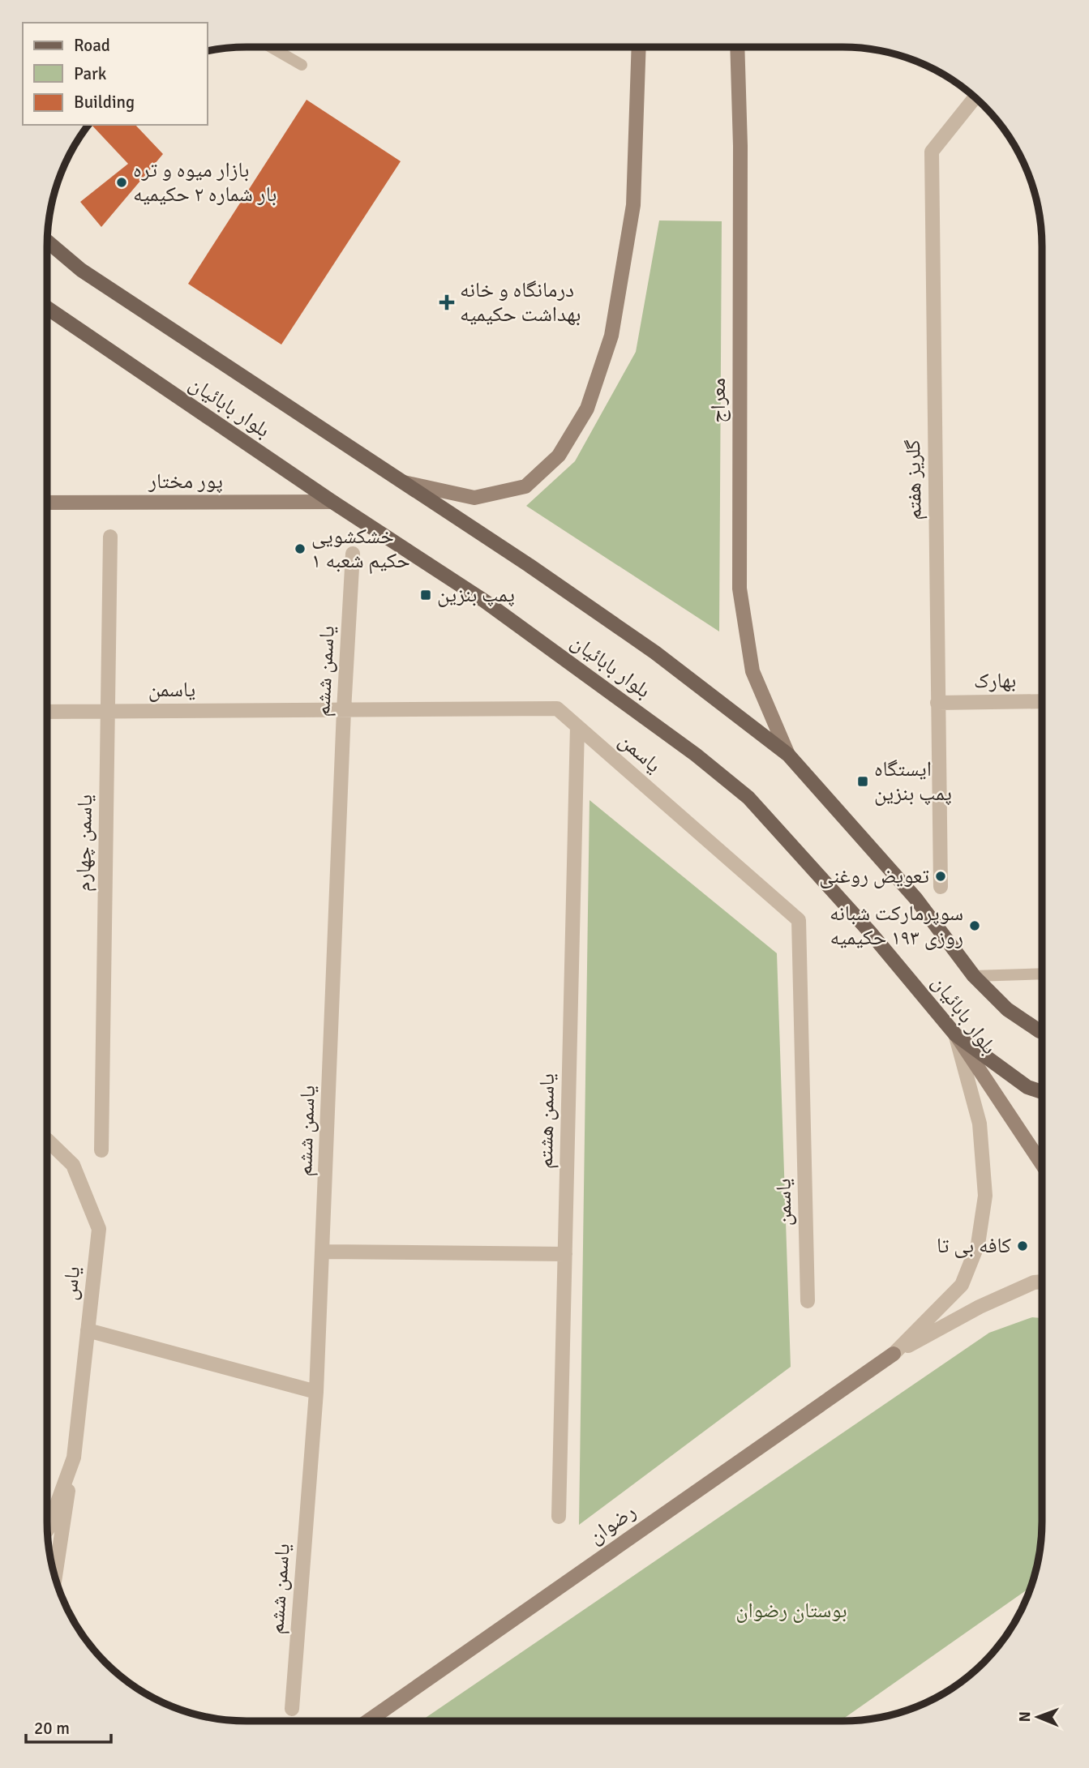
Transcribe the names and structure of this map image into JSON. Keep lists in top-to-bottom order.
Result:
{
  "streets": {
    "main road": [
      "معراج",
      "بلوار بابائیان",
      "پور مختار",
      "رضوان"
    ],
    "street": [
      "گلریز هفتم",
      "یاسمن ششم",
      "بهارک",
      "یاسمن",
      "یاسمن چهارم",
      "یاسمن هشتم",
      "یاس"
    ]
  },
  "crossings": [
    ["معراج", "بلوار بابائیان"],
    ["بلوار بابائیان", "پور مختار"],
    ["گلریز هفتم", "بهارک"],
    ["یاسمن ششم", "یاسمن"],
    ["یاسمن", "یاسمن چهارم"],
    ["یاسمن", "یاسمن هشتم"]
  ],
  "parks": ["بوستان رضوان"],
  "places": {
    "other": [
      "بازار میوه و تره بار شماره ۲ حکیمیه",
      "خشکشویی حکیم شعبه ۱",
      "تعویض روغنی",
      "سوپرمارکت شبانه روزی ۱۹۳ حکیمیه",
      "کافه بی تا"
    ],
    "health": ["درمانگاه و خانه بهداشت حکیمیه"],
    "transit": ["پمپ بنزین", "ایستگاه پمپ بنزین"]
  },
  "legend": ["Road", "Park", "Building"],
  "scale_bar": "20 m",
  "north": "left"
}
